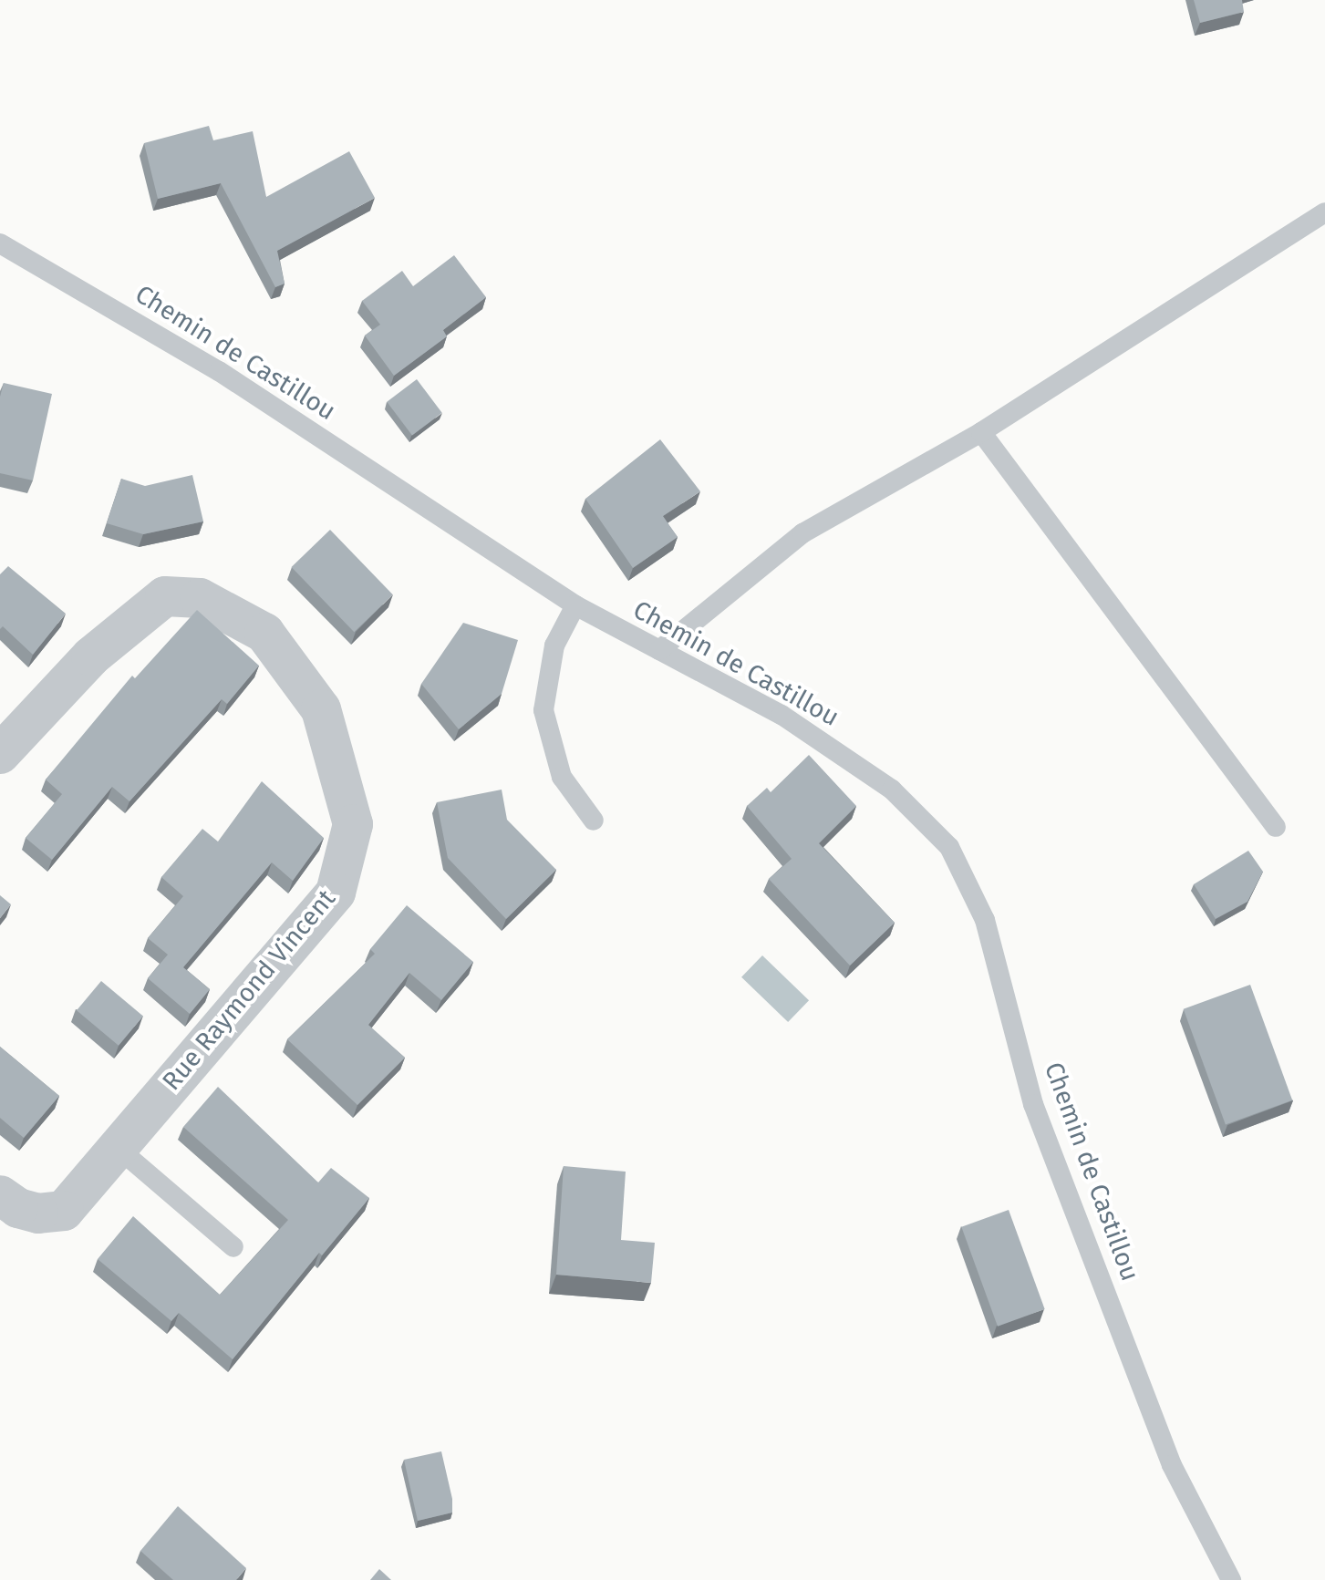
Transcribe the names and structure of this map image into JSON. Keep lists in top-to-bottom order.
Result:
{
  "streets": {
    "street": ["Rue Raymond Vincent"],
    "lane": ["Chemin de Castillou"]
  }
}
